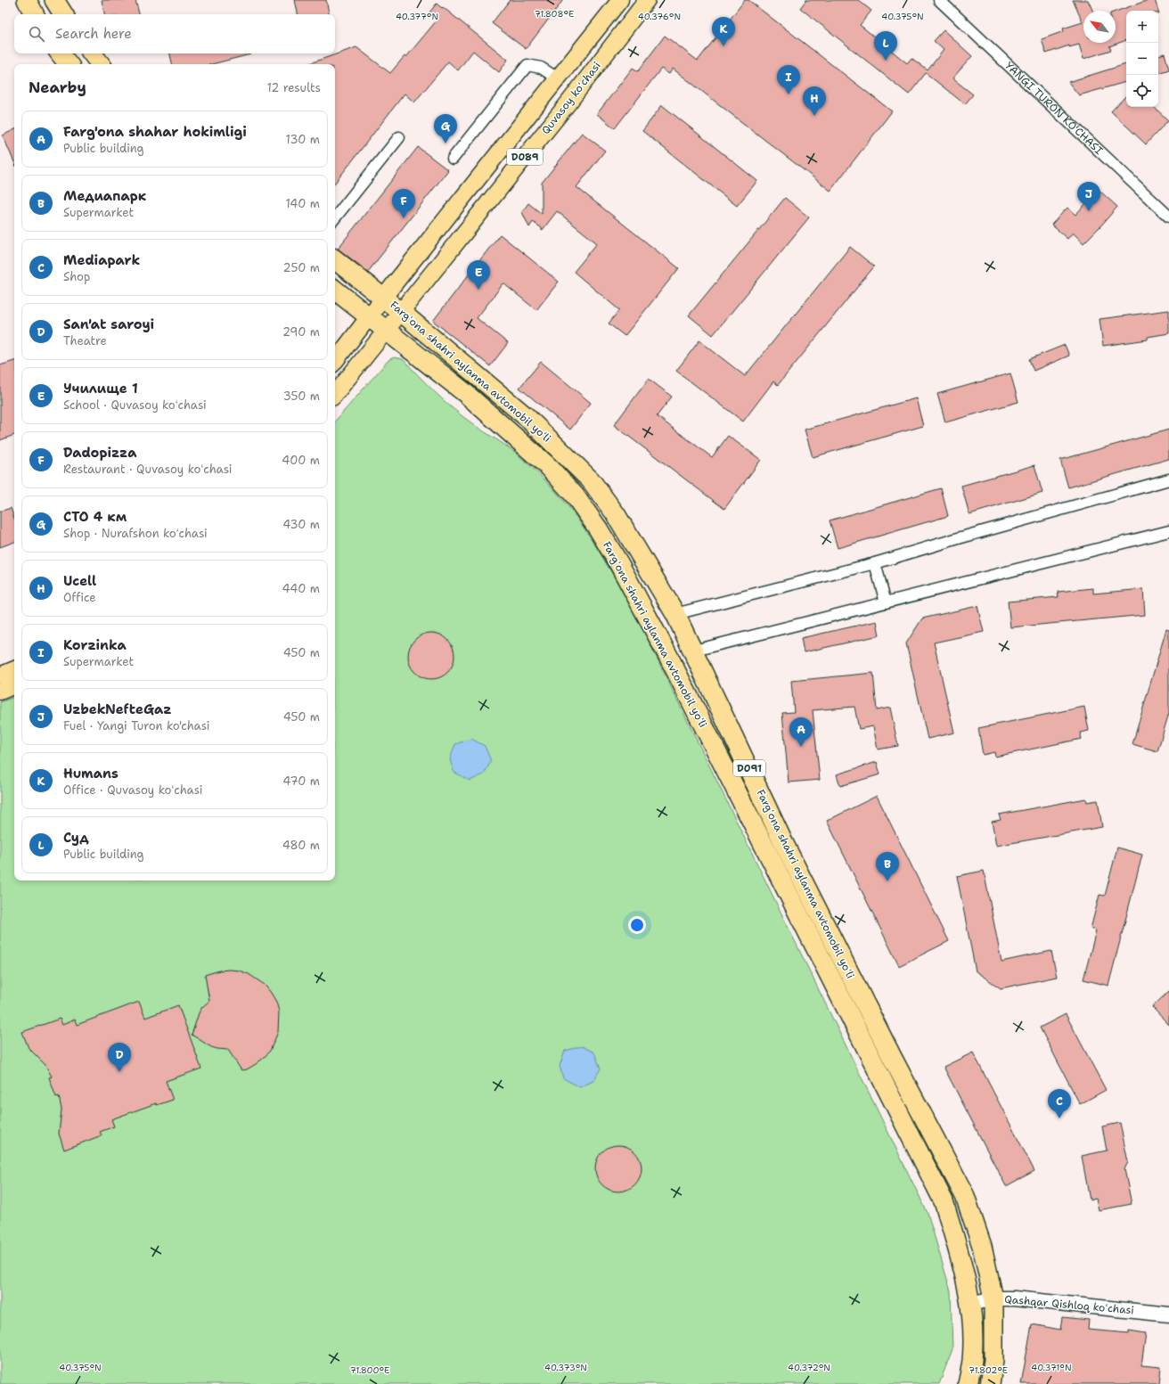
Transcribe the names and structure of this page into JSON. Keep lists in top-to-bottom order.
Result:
{
  "streets": {
    "highway": ["Fargʻona shahri aylanma avtomobil yoʻli", "D091"],
    "main road": ["Quvasoy koʻchasi", "D089", "Qashqar Qishloq koʻchasi"],
    "street": ["YANGI TURON KO'CHASI"]
  },
  "crossings": [
    ["Quvasoy koʻchasi", "D089"],
    ["Quvasoy koʻchasi", "Fargʻona shahri aylanma avtomobil yoʻli"],
    ["D089", "Fargʻona shahri aylanma avtomobil yoʻli"],
    ["Fargʻona shahri aylanma avtomobil yoʻli", "Qashqar Qishloq koʻchasi"]
  ],
  "north": "top left",
  "page": {
    "map_buttons": ["+", "−"],
    "search": "Search here",
    "pins": [
      "K",
      "L",
      "I",
      "H",
      "G",
      "J",
      "F",
      "E",
      "A",
      "B",
      "D",
      "C"
    ],
    "heading": ["Nearby", "12 results"],
    "list": [
      {
        "mark": "A",
        "name": "Farg'ona shahar hokimligi",
        "note": "Public building",
        "value": "130 m"
      },
      {
        "mark": "B",
        "name": "Медиапарк",
        "note": "Supermarket",
        "value": "140 m"
      },
      {
        "mark": "C",
        "name": "Mediapark",
        "note": "Shop",
        "value": "250 m"
      },
      {
        "mark": "D",
        "name": "San'at saroyi",
        "note": "Theatre",
        "value": "290 m"
      },
      {
        "mark": "E",
        "name": "Училище 1",
        "note": "School · Quvasoy koʻchasi",
        "value": "350 m"
      },
      {
        "mark": "F",
        "name": "Dadopizza",
        "note": "Restaurant · Quvasoy koʻchasi",
        "value": "400 m"
      },
      {
        "mark": "G",
        "name": "СТО 4 км",
        "note": "Shop · Nurafshon koʻchasi",
        "value": "430 m"
      },
      {
        "mark": "H",
        "name": "Ucell",
        "note": "Office",
        "value": "440 m"
      },
      {
        "mark": "I",
        "name": "Korzinka",
        "note": "Supermarket",
        "value": "450 m"
      },
      {
        "mark": "J",
        "name": "UzbekNefteGaz",
        "note": "Fuel · Yangi Turon ko'chasi",
        "value": "450 m"
      },
      {
        "mark": "K",
        "name": "Humans",
        "note": "Office · Quvasoy koʻchasi",
        "value": "470 m"
      },
      {
        "mark": "L",
        "name": "Суд",
        "note": "Public building",
        "value": "480 m"
      }
    ]
  },
  "coordinates": [
    "71.808°E",
    "40.377°N",
    "40.376°N",
    "40.375°N",
    "40.373°N",
    "40.372°N",
    "40.371°N",
    "71.800°E",
    "71.802°E"
  ]
}
